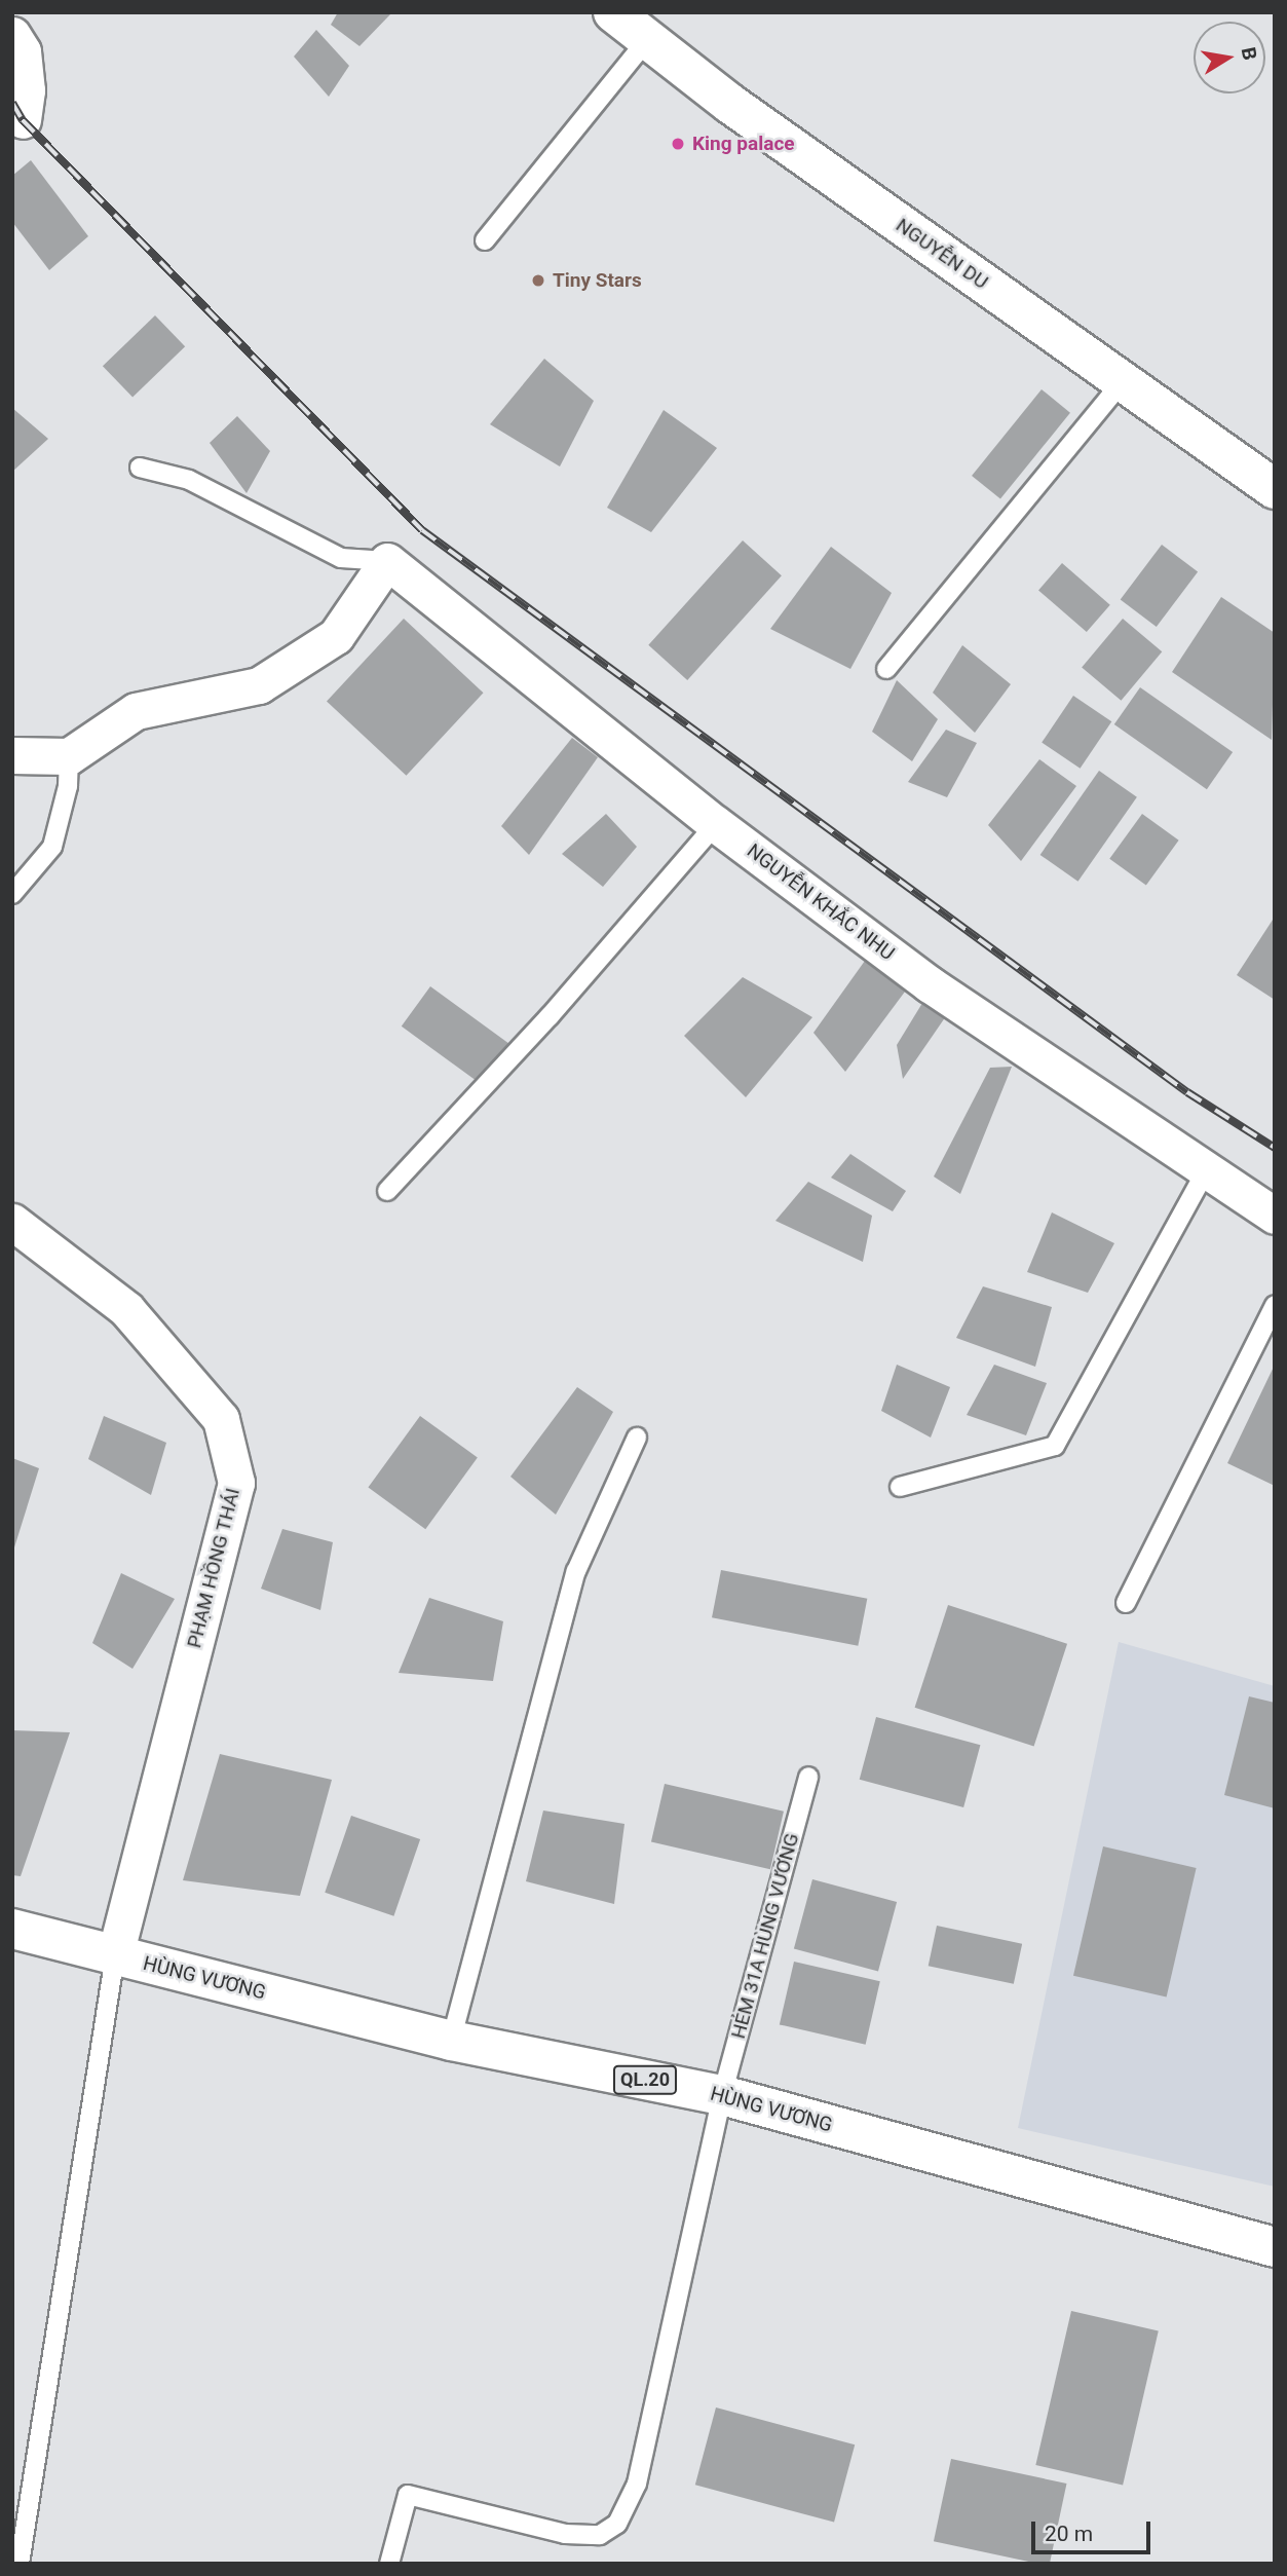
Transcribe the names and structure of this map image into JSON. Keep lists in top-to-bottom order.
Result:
{
  "streets": {
    "main road": ["NGUYỄN DU", "HÙNG VƯƠNG", "QL.20"],
    "street": ["NGUYỄN KHẮC NHU", "PHẠM HỒNG THÁI"],
    "lane": ["HẺM 31A HÙNG VƯƠNG"]
  },
  "crossings": [
    ["PHẠM HỒNG THÁI", "HÙNG VƯƠNG"],
    ["HẺM 31A HÙNG VƯƠNG", "HÙNG VƯƠNG"]
  ],
  "places": ["King palace", "Tiny Stars"],
  "scale_bar": "20 m",
  "north": "right"
}
